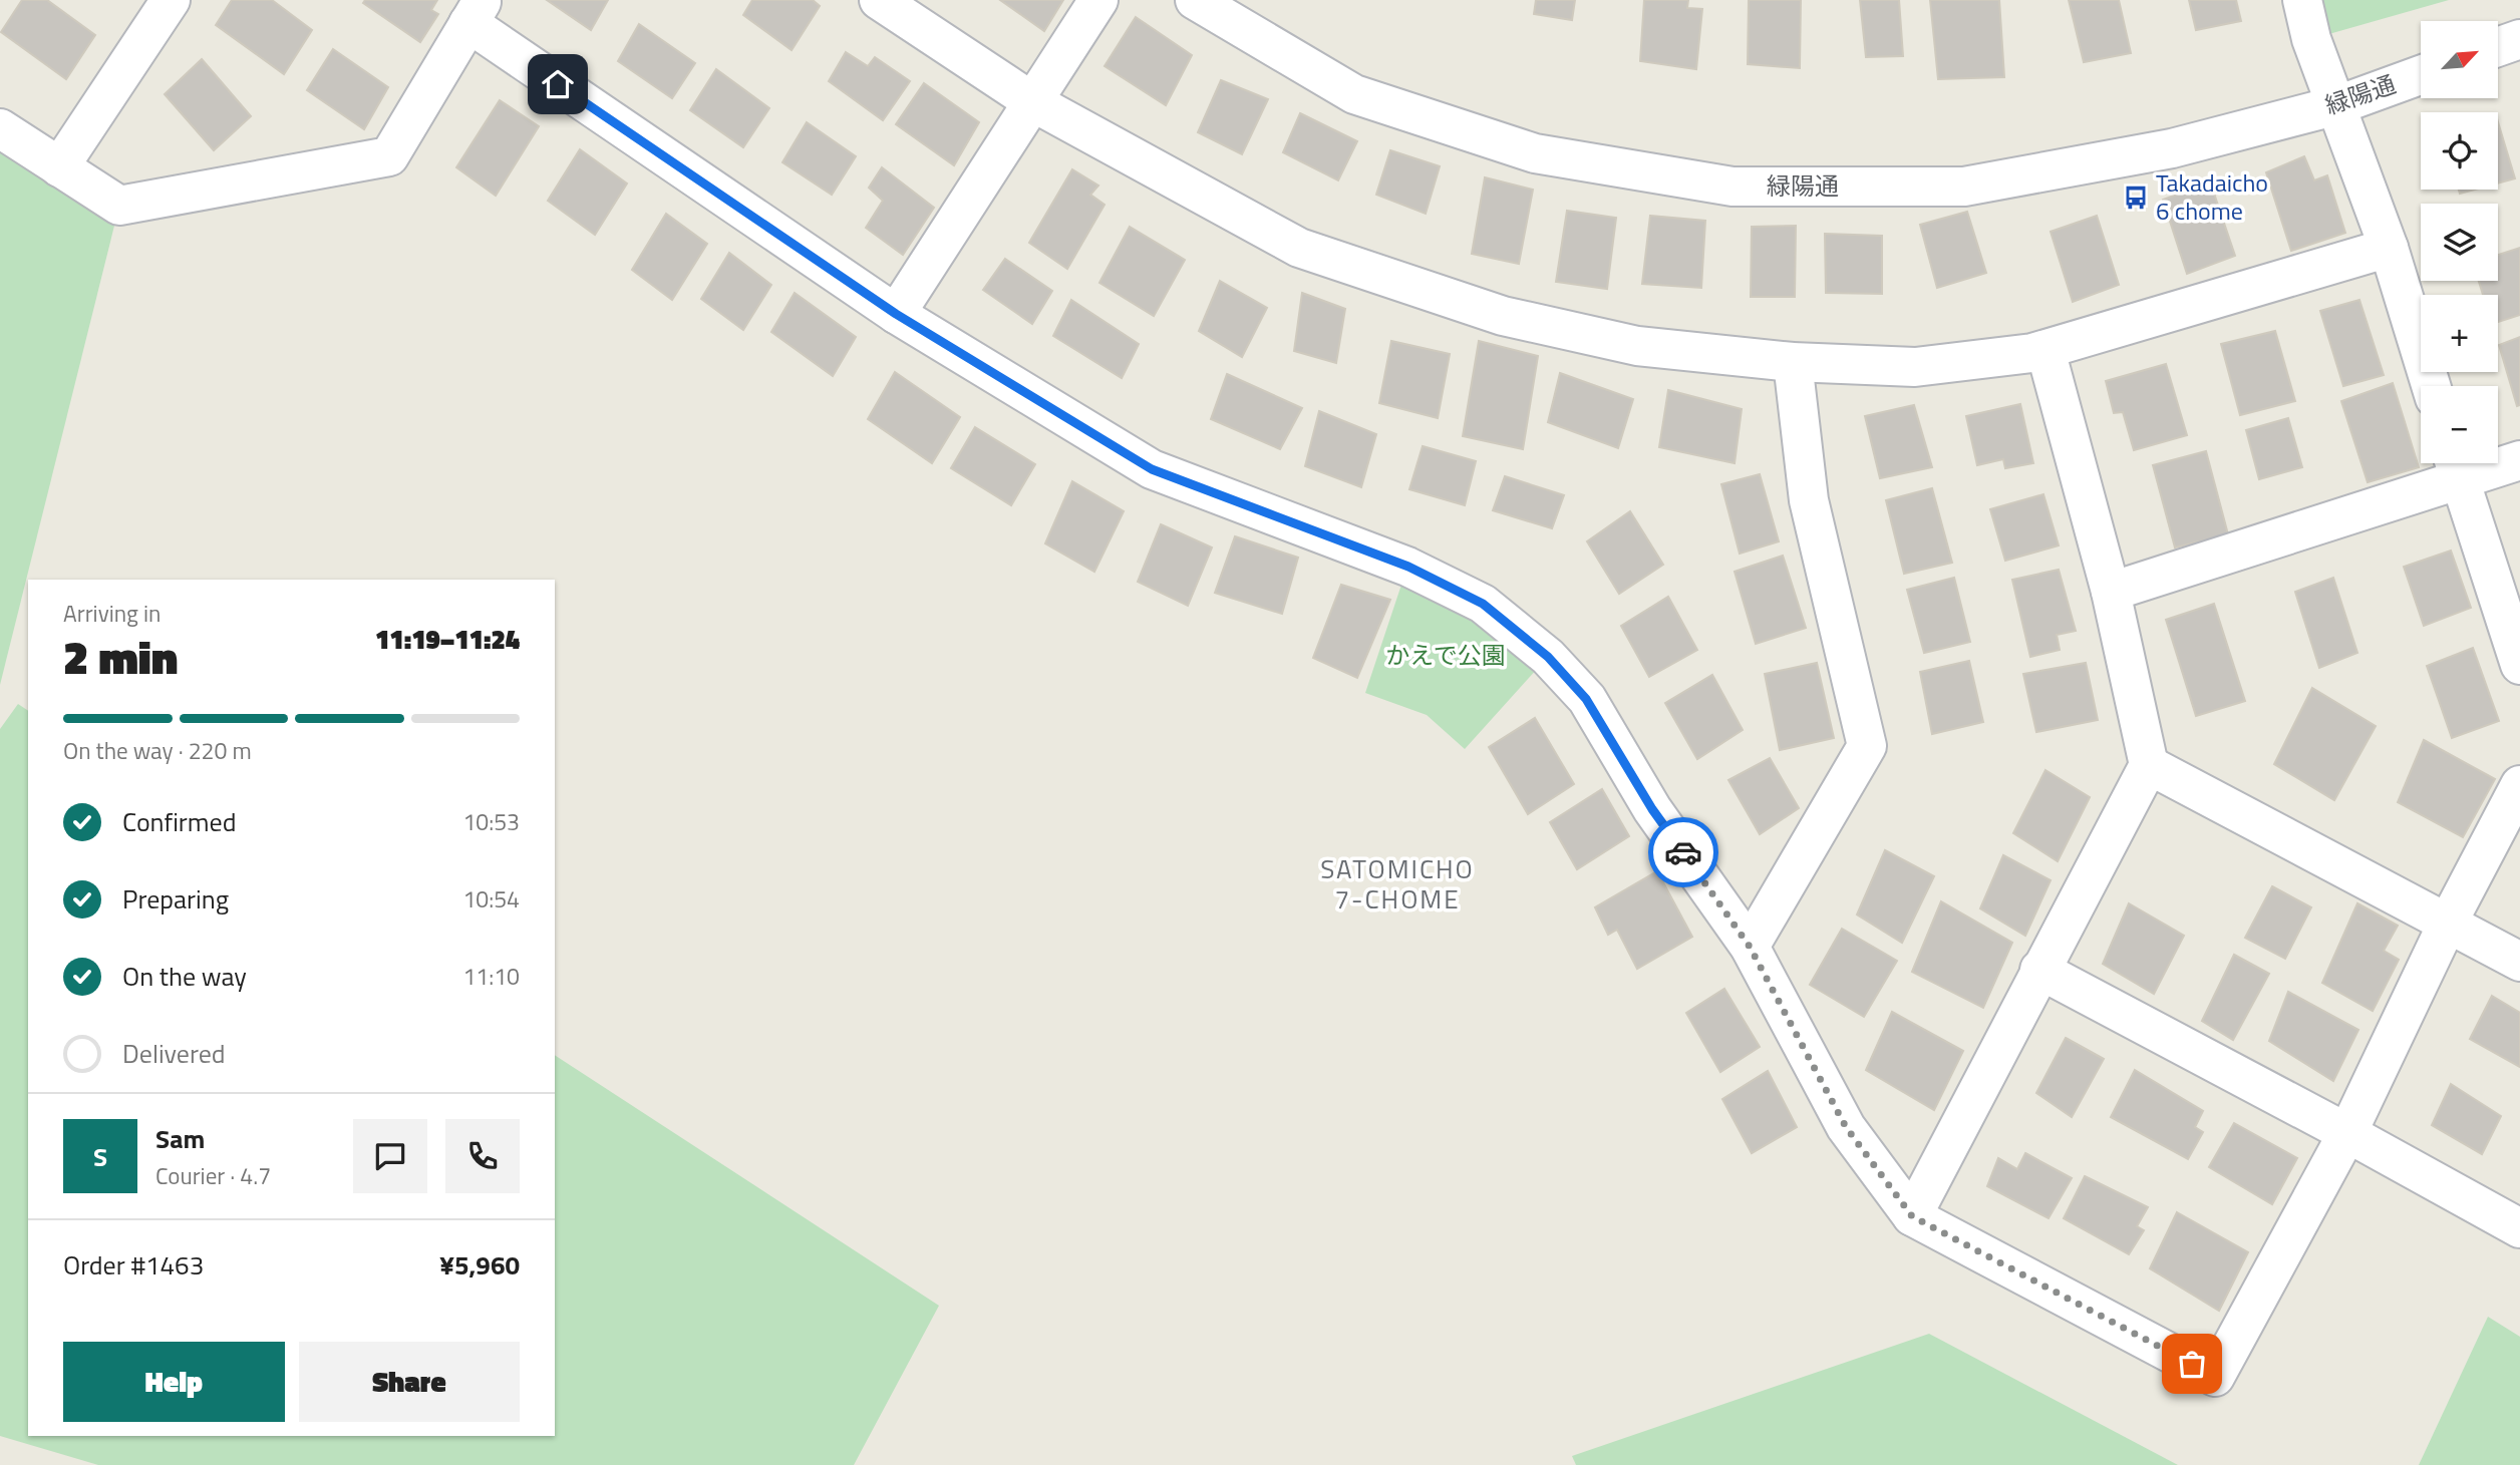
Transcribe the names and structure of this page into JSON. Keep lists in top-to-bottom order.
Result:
{
  "streets": {
    "street": ["緑陽通"]
  },
  "districts": ["SATOMICHO 7-CHOME"],
  "parks": ["かえで公園"],
  "places": {
    "bus stop": ["Takadaicho 6 chome"]
  },
  "north": "top right",
  "page": {
    "map_buttons": ["+", "−"],
    "heading": ["2 min", "Arriving in", "11:19–11:24"],
    "panel": [
      "Sam",
      "Courier · 4.7",
      "Order #1463",
      "¥5,960"
    ],
    "bar": "On the way · 220 m",
    "list": [
      ["Confirmed", "10:53"],
      ["Preparing", "10:54"],
      ["On the way", "11:10"],
      "Delivered"
    ],
    "round": "S",
    "buttons": ["Help", "Share"]
  }
}
